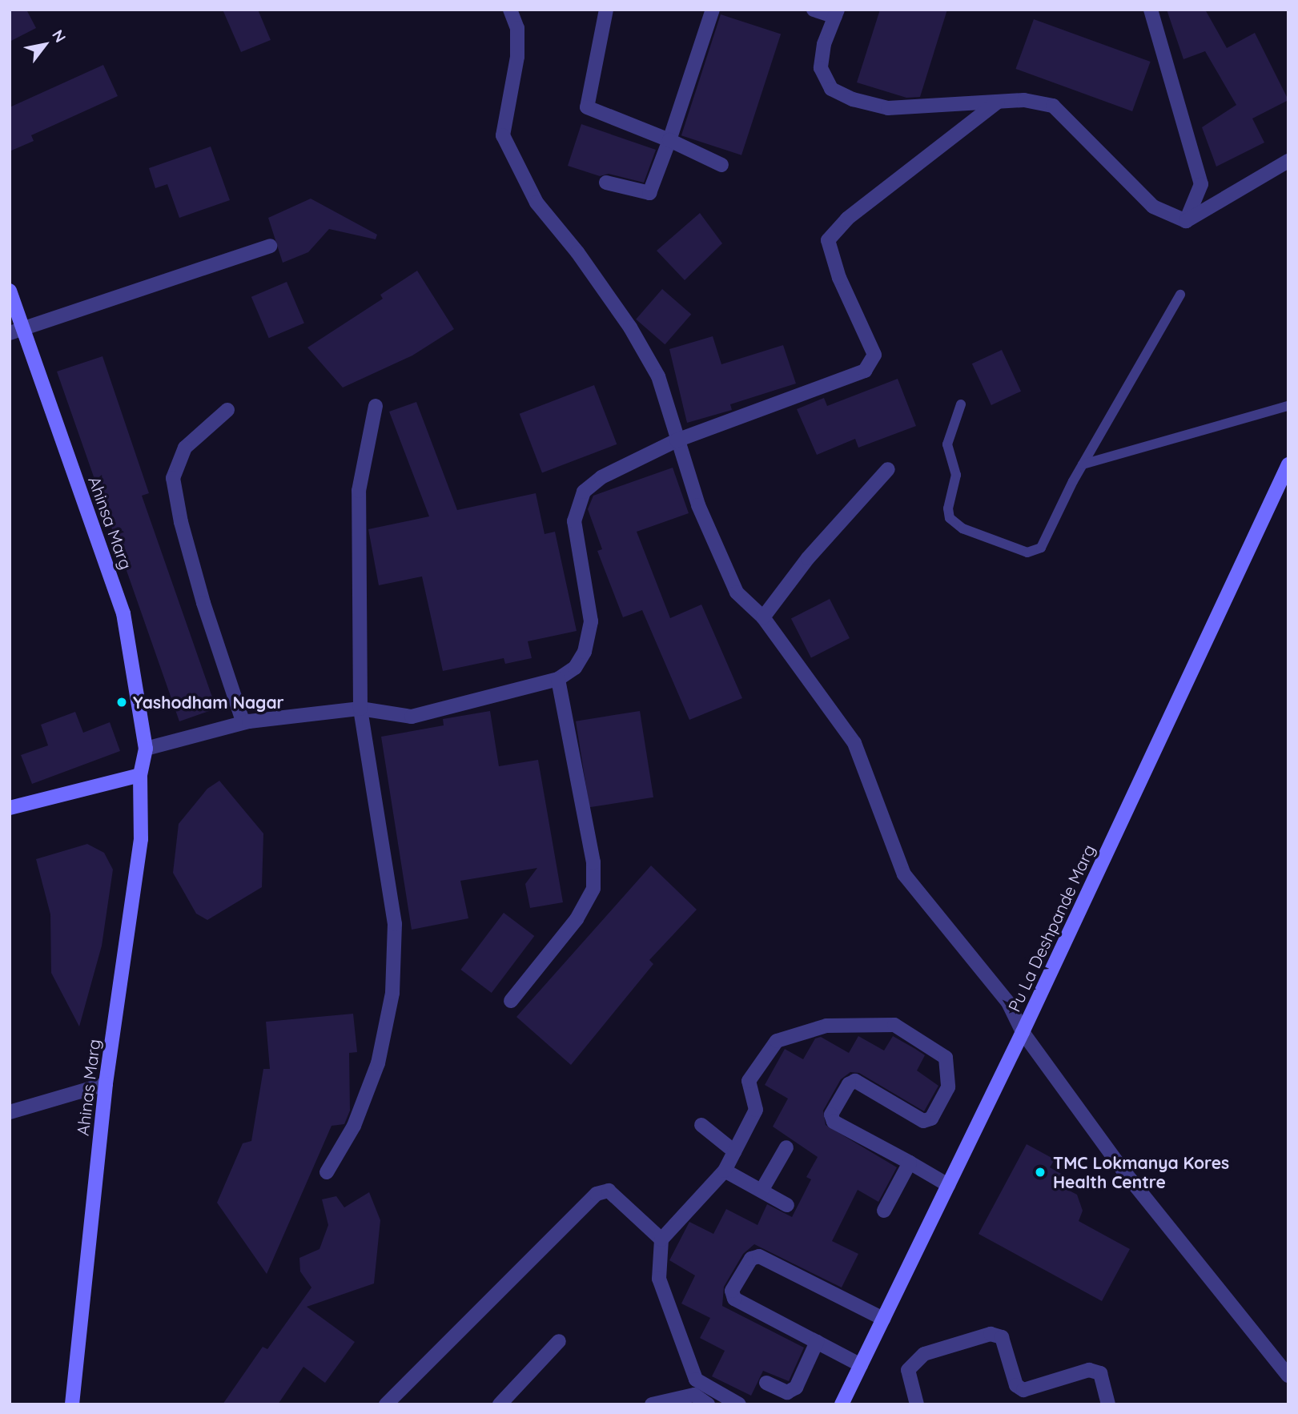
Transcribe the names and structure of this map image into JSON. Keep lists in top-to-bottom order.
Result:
{
  "streets": {
    "street": ["Ahinsa Marg", "Pu La Deshpande Marg", "Ahinas Marg"]
  },
  "crossings": [
    ["Ahinsa Marg", "Ahinas Marg"]
  ],
  "places": ["Yashodham Nagar", "TMC Lokmanya Kores Health Centre"],
  "north": "top right"
}
